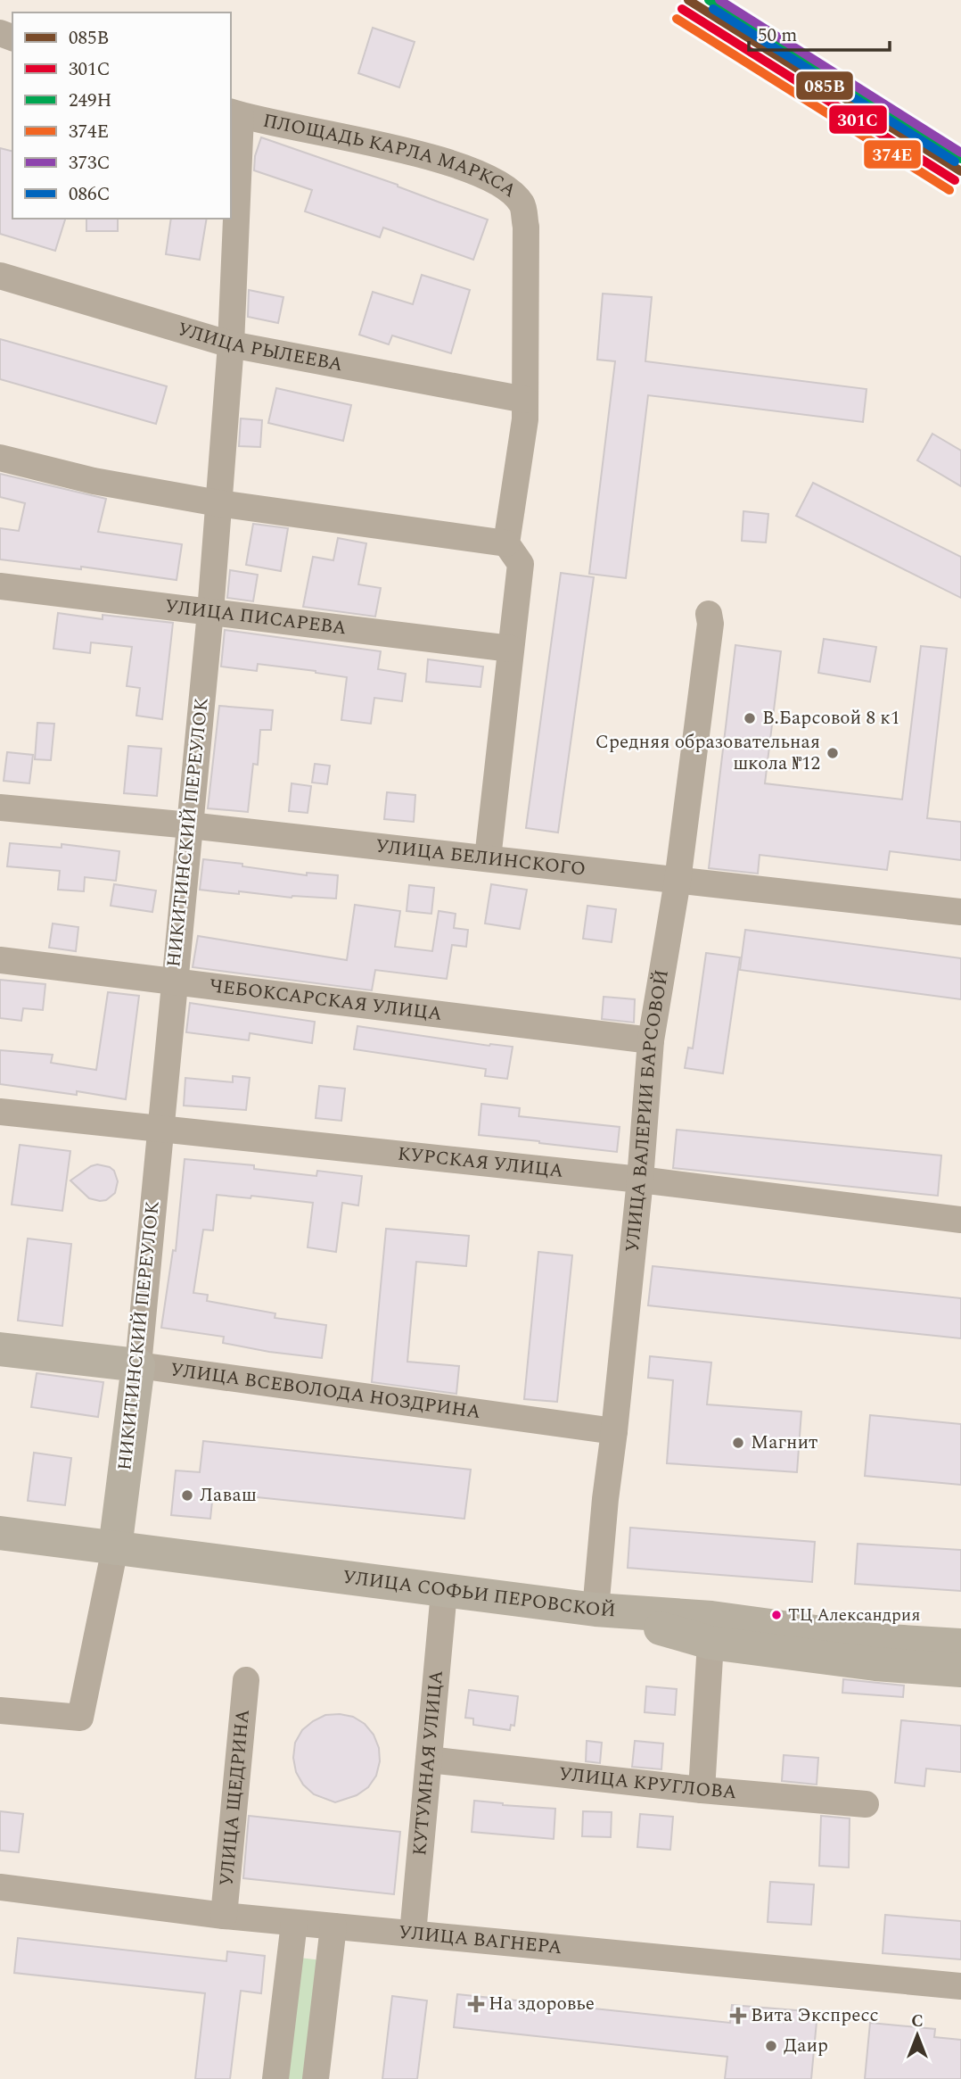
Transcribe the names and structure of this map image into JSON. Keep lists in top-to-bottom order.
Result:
{
  "streets": {
    "main road": ["НИКИТИНСКИЙ ПЕРЕУЛОК", "УЛИЦА ВСЕВОЛОДА НОЗДРИНА", "УЛИЦА СОФЬИ ПЕРОВСКОЙ"],
    "street": [
      "ПЛОЩАДЬ КАРЛА МАРКСА",
      "УЛИЦА РЫЛЕЕВА",
      "УЛИЦА ПИСАРЕВА",
      "УЛИЦА БЕЛИНСКОГО",
      "ЧЕБОКСАРСКАЯ УЛИЦА",
      "УЛИЦА ВАЛЕРИИ БАРСОВОЙ",
      "КУРСКАЯ УЛИЦА",
      "КУТУМНАЯ УЛИЦА",
      "УЛИЦА КРУГЛОВА",
      "УЛИЦА ЩЕДРИНА",
      "УЛИЦА ВАГНЕРА"
    ]
  },
  "crossings": [
    ["ПЛОЩАДЬ КАРЛА МАРКСА", "УЛИЦА РЫЛЕЕВА"],
    ["ПЛОЩАДЬ КАРЛА МАРКСА", "НИКИТИНСКИЙ ПЕРЕУЛОК"],
    ["УЛИЦА РЫЛЕЕВА", "НИКИТИНСКИЙ ПЕРЕУЛОК"],
    ["УЛИЦА ПИСАРЕВА", "НИКИТИНСКИЙ ПЕРЕУЛОК"],
    ["НИКИТИНСКИЙ ПЕРЕУЛОК", "УЛИЦА БЕЛИНСКОГО"],
    ["НИКИТИНСКИЙ ПЕРЕУЛОК", "ЧЕБОКСАРСКАЯ УЛИЦА"],
    ["НИКИТИНСКИЙ ПЕРЕУЛОК", "КУРСКАЯ УЛИЦА"],
    ["НИКИТИНСКИЙ ПЕРЕУЛОК", "УЛИЦА ВСЕВОЛОДА НОЗДРИНА"],
    ["НИКИТИНСКИЙ ПЕРЕУЛОК", "УЛИЦА СОФЬИ ПЕРОВСКОЙ"],
    ["УЛИЦА БЕЛИНСКОГО", "УЛИЦА ВАЛЕРИИ БАРСОВОЙ"],
    ["ЧЕБОКСАРСКАЯ УЛИЦА", "УЛИЦА ВАЛЕРИИ БАРСОВОЙ"],
    ["УЛИЦА ВАЛЕРИИ БАРСОВОЙ", "КУРСКАЯ УЛИЦА"],
    ["УЛИЦА ВАЛЕРИИ БАРСОВОЙ", "УЛИЦА ВСЕВОЛОДА НОЗДРИНА"],
    ["УЛИЦА ВАЛЕРИИ БАРСОВОЙ", "УЛИЦА СОФЬИ ПЕРОВСКОЙ"],
    ["УЛИЦА СОФЬИ ПЕРОВСКОЙ", "КУТУМНАЯ УЛИЦА"],
    ["КУТУМНАЯ УЛИЦА", "УЛИЦА КРУГЛОВА"],
    ["КУТУМНАЯ УЛИЦА", "УЛИЦА ВАГНЕРА"],
    ["УЛИЦА ЩЕДРИНА", "УЛИЦА ВАГНЕРА"]
  ],
  "places": {
    "other": [
      "В.Барсовой 8 к1",
      "Средняя образовательная школа №12",
      "Магнит",
      "Лаваш",
      "ТЦ Александрия",
      "Даир"
    ],
    "health": ["На здоровье", "Вита Экспресс"]
  },
  "lines": [
    "transit line 085В",
    "transit line 249Н",
    "transit line 373C",
    "transit line 301С",
    "transit line 086С",
    "transit line 374Е"
  ],
  "legend": [
    "085В",
    "301С",
    "249Н",
    "374Е",
    "373C",
    "086С"
  ],
  "scale_bar": "50 m",
  "north": "top"
}
